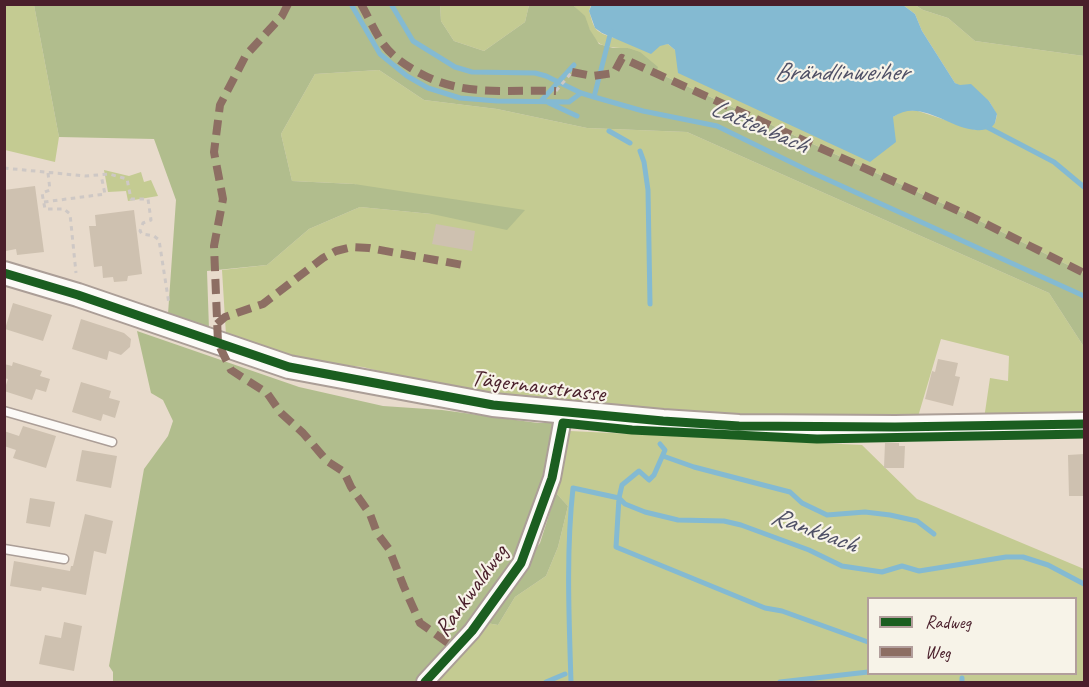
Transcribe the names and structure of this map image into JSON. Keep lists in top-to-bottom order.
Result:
{
  "streets": {
    "street": ["Tägernaustrasse", "Rankwaldweg"]
  },
  "crossings": [
    ["Tägernaustrasse", "Rankwaldweg"]
  ],
  "water": ["Brändlinweiher", "Lattenbach", "Rankbach"],
  "legend": ["Radweg", "Weg"]
}
